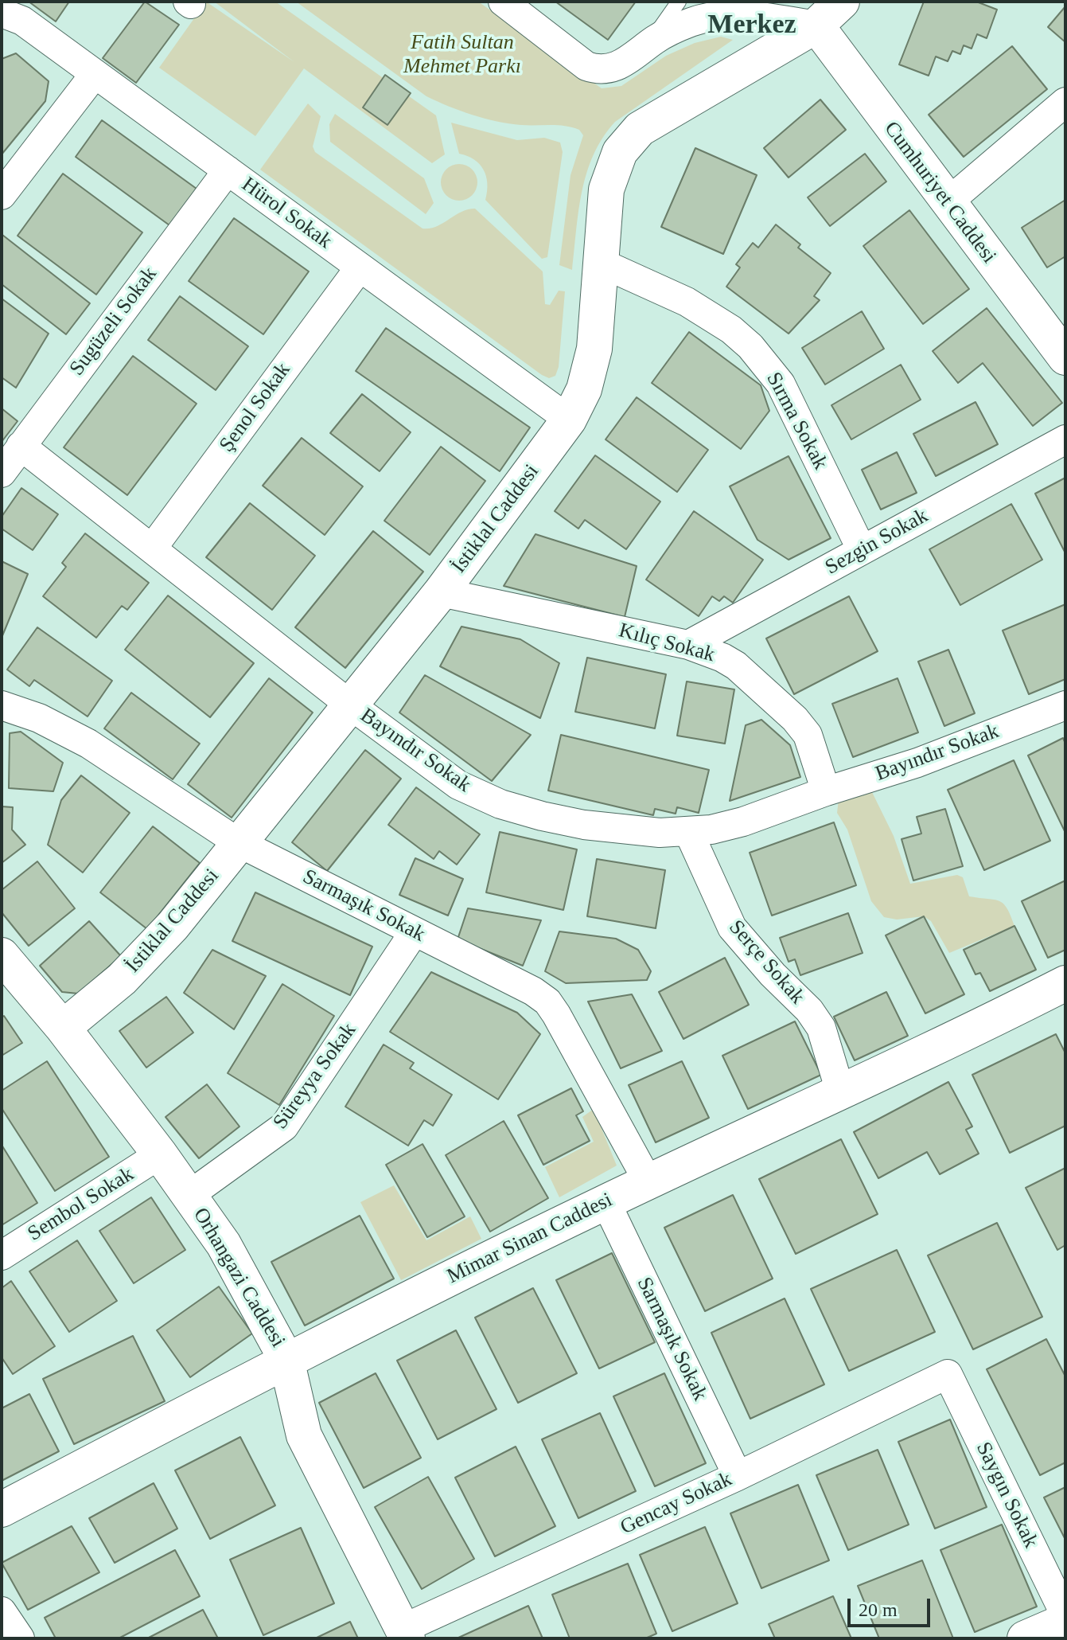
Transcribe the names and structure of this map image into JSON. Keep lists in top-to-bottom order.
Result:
{
  "streets": {
    "street": [
      "Cumhuriyet Caddesi",
      "Hürol Sokak",
      "Sugüzeli Sokak",
      "Şenol Sokak",
      "Sırma Sokak",
      "İstiklal Caddesi",
      "Sezgin Sokak",
      "Kılıç Sokak",
      "Bayındır Sokak",
      "Sarmaşık Sokak",
      "Serçe Sokak",
      "Süreyya Sokak",
      "Sembol Sokak",
      "Mimar Sinan Caddesi",
      "Orhangazi Caddesi",
      "Saygın Sokak",
      "Gencay Sokak"
    ]
  },
  "crossings": [
    ["Cumhuriyet Caddesi", "İstiklal Caddesi"],
    ["Hürol Sokak", "Sugüzeli Sokak"],
    ["Hürol Sokak", "Şenol Sokak"],
    ["Hürol Sokak", "İstiklal Caddesi"],
    ["Sugüzeli Sokak", "Bayındır Sokak"],
    ["Şenol Sokak", "Bayındır Sokak"],
    ["Sırma Sokak", "İstiklal Caddesi"],
    ["Sırma Sokak", "Sezgin Sokak"],
    ["İstiklal Caddesi", "Kılıç Sokak"],
    ["İstiklal Caddesi", "Bayındır Sokak"],
    ["İstiklal Caddesi", "Sarmaşık Sokak"],
    ["İstiklal Caddesi", "Orhangazi Caddesi"],
    ["Sezgin Sokak", "Kılıç Sokak"],
    ["Kılıç Sokak", "Bayındır Sokak"],
    ["Bayındır Sokak", "Serçe Sokak"],
    ["Sarmaşık Sokak", "Süreyya Sokak"],
    ["Sarmaşık Sokak", "Mimar Sinan Caddesi"],
    ["Sarmaşık Sokak", "Gencay Sokak"],
    ["Serçe Sokak", "Mimar Sinan Caddesi"],
    ["Süreyya Sokak", "Orhangazi Caddesi"],
    ["Sembol Sokak", "Orhangazi Caddesi"],
    ["Mimar Sinan Caddesi", "Orhangazi Caddesi"],
    ["Orhangazi Caddesi", "Gencay Sokak"],
    ["Saygın Sokak", "Gencay Sokak"]
  ],
  "districts": ["Merkez"],
  "parks": ["Fatih Sultan Mehmet Parkı"],
  "scale_bar": "20 m"
}
